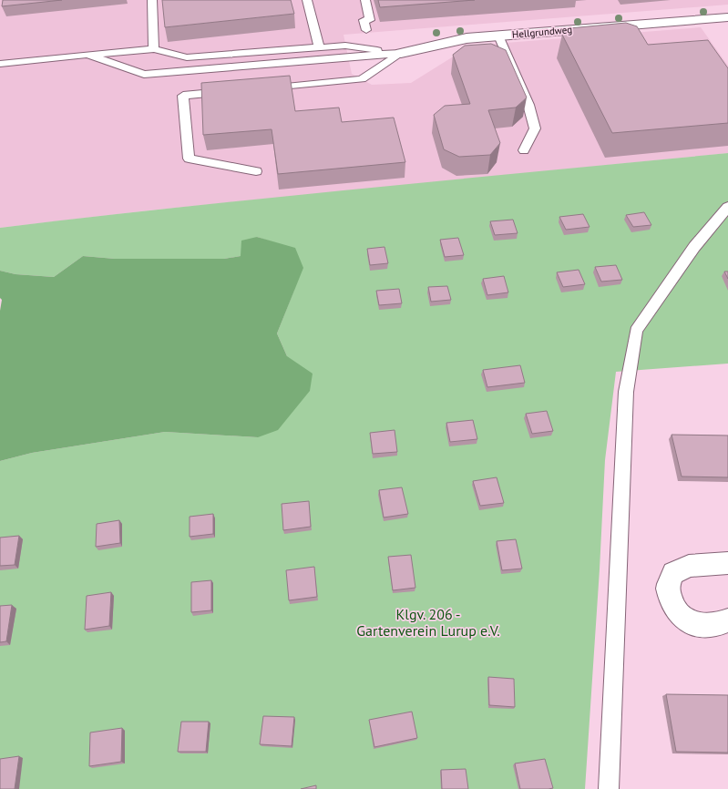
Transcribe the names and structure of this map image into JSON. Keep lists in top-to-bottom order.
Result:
{
  "streets": {
    "street": ["Hellgrundweg"]
  },
  "parks": ["Klgv. 206 - Gartenverein Lurup e.V."]
}
